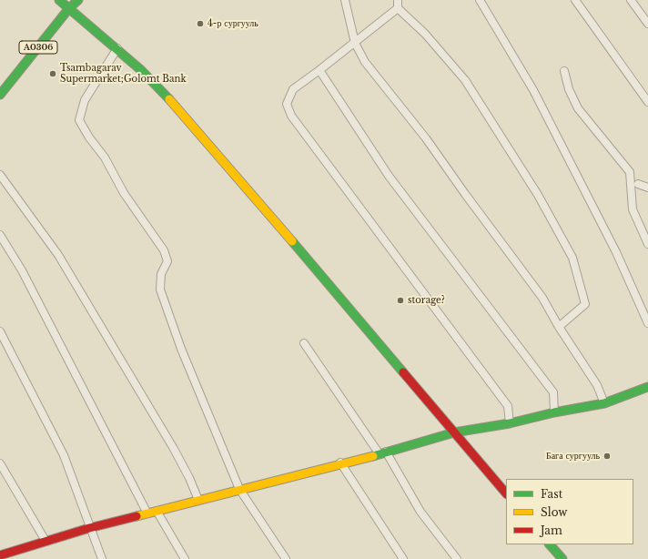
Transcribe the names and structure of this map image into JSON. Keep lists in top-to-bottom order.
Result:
{
  "streets": {
    "main road": ["A0306"]
  },
  "places": [
    "4-р сургууль",
    "Tsambagarav Supermarket;Golomt Bank",
    "storage?",
    "Бага сургууль"
  ],
  "legend": ["Fast", "Slow", "Jam"]
}
